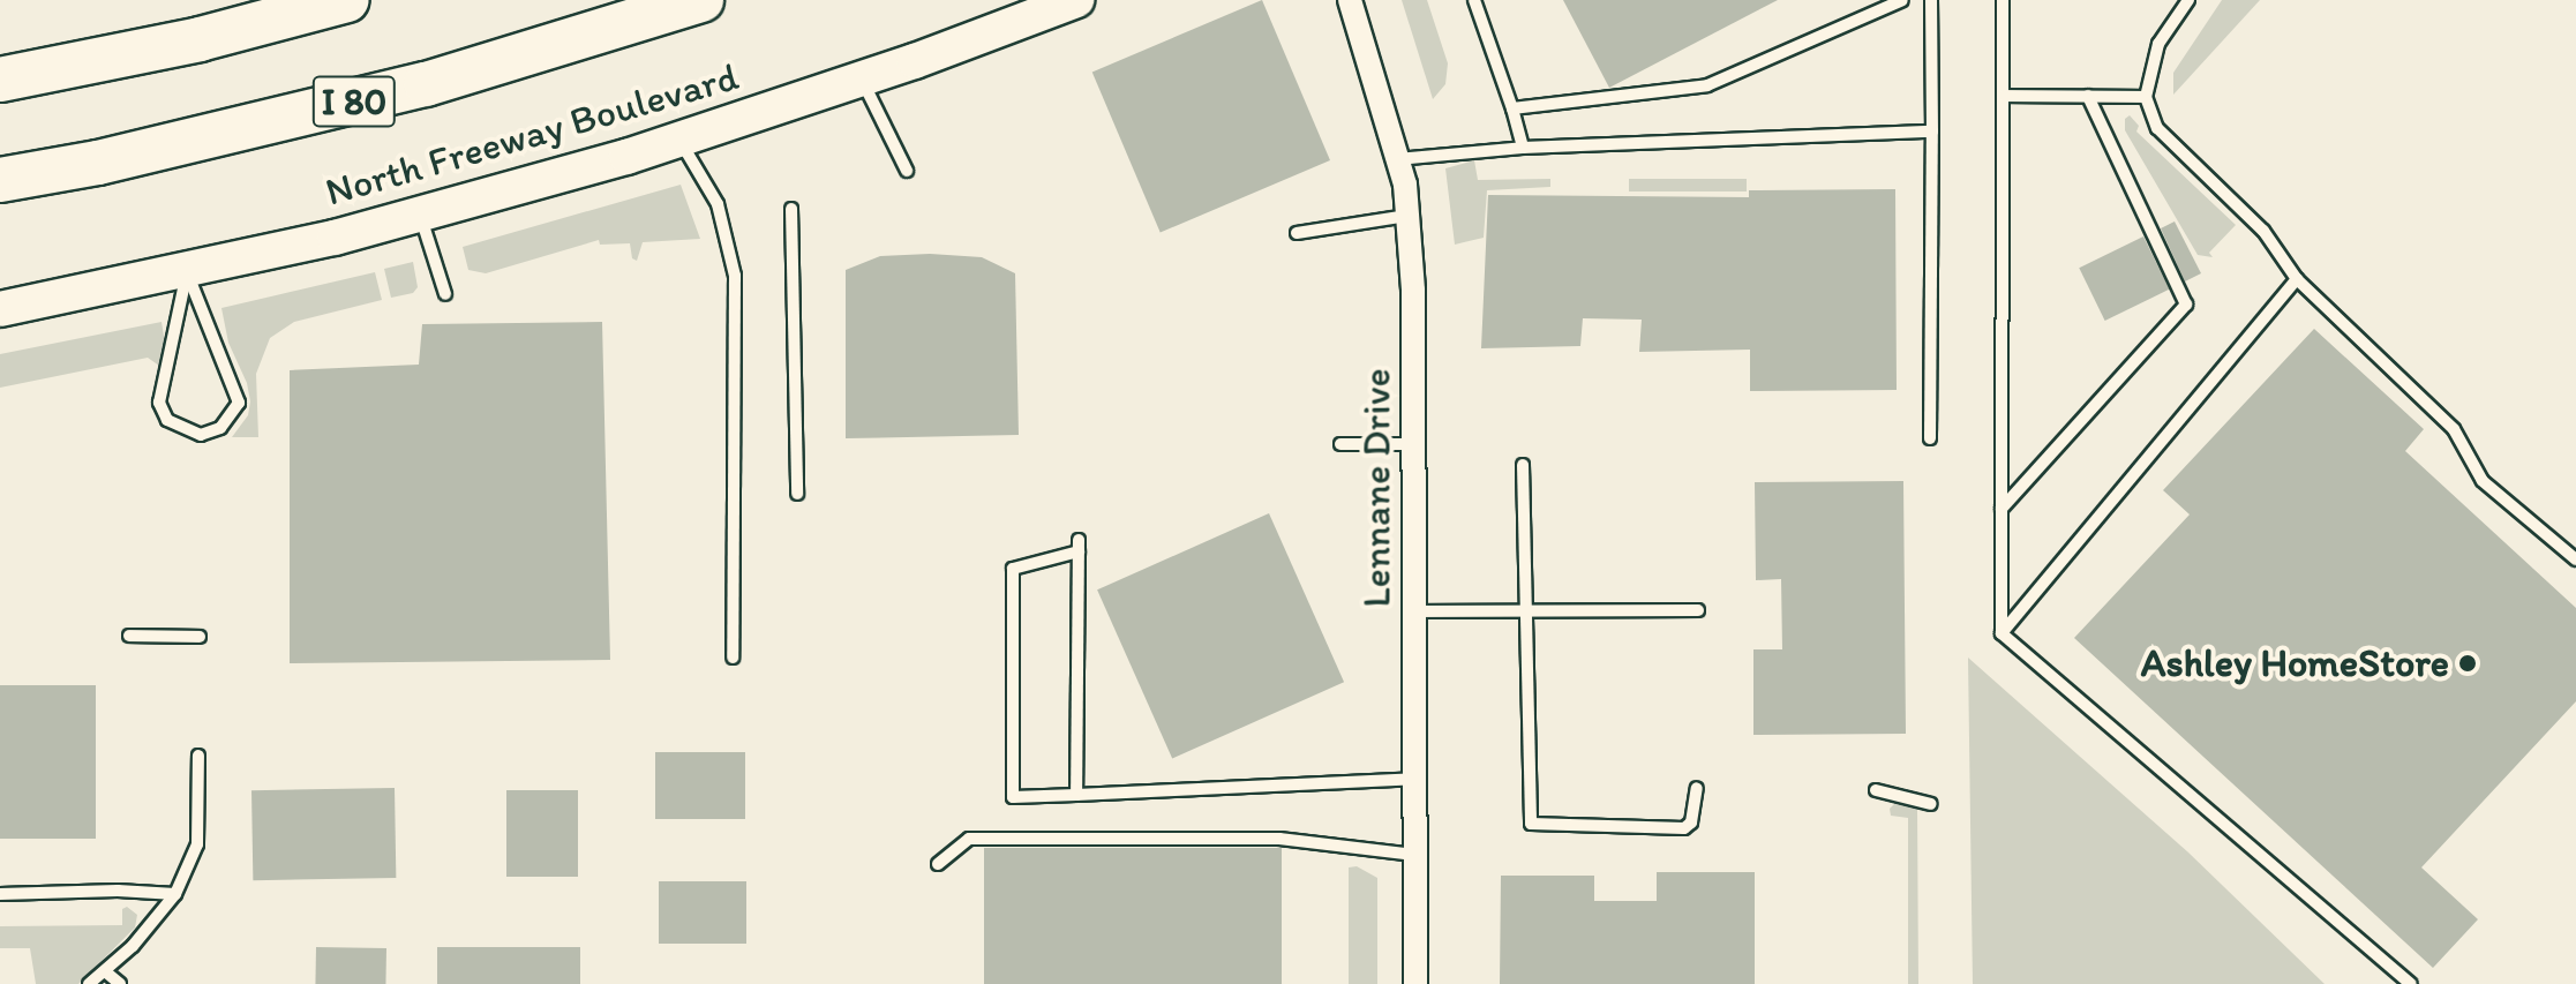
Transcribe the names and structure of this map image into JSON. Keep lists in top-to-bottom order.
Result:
{
  "streets": {
    "highway": ["I 80"],
    "street": ["North Freeway Boulevard", "Lennane Drive"]
  },
  "places": ["Ashley HomeStore"]
}
